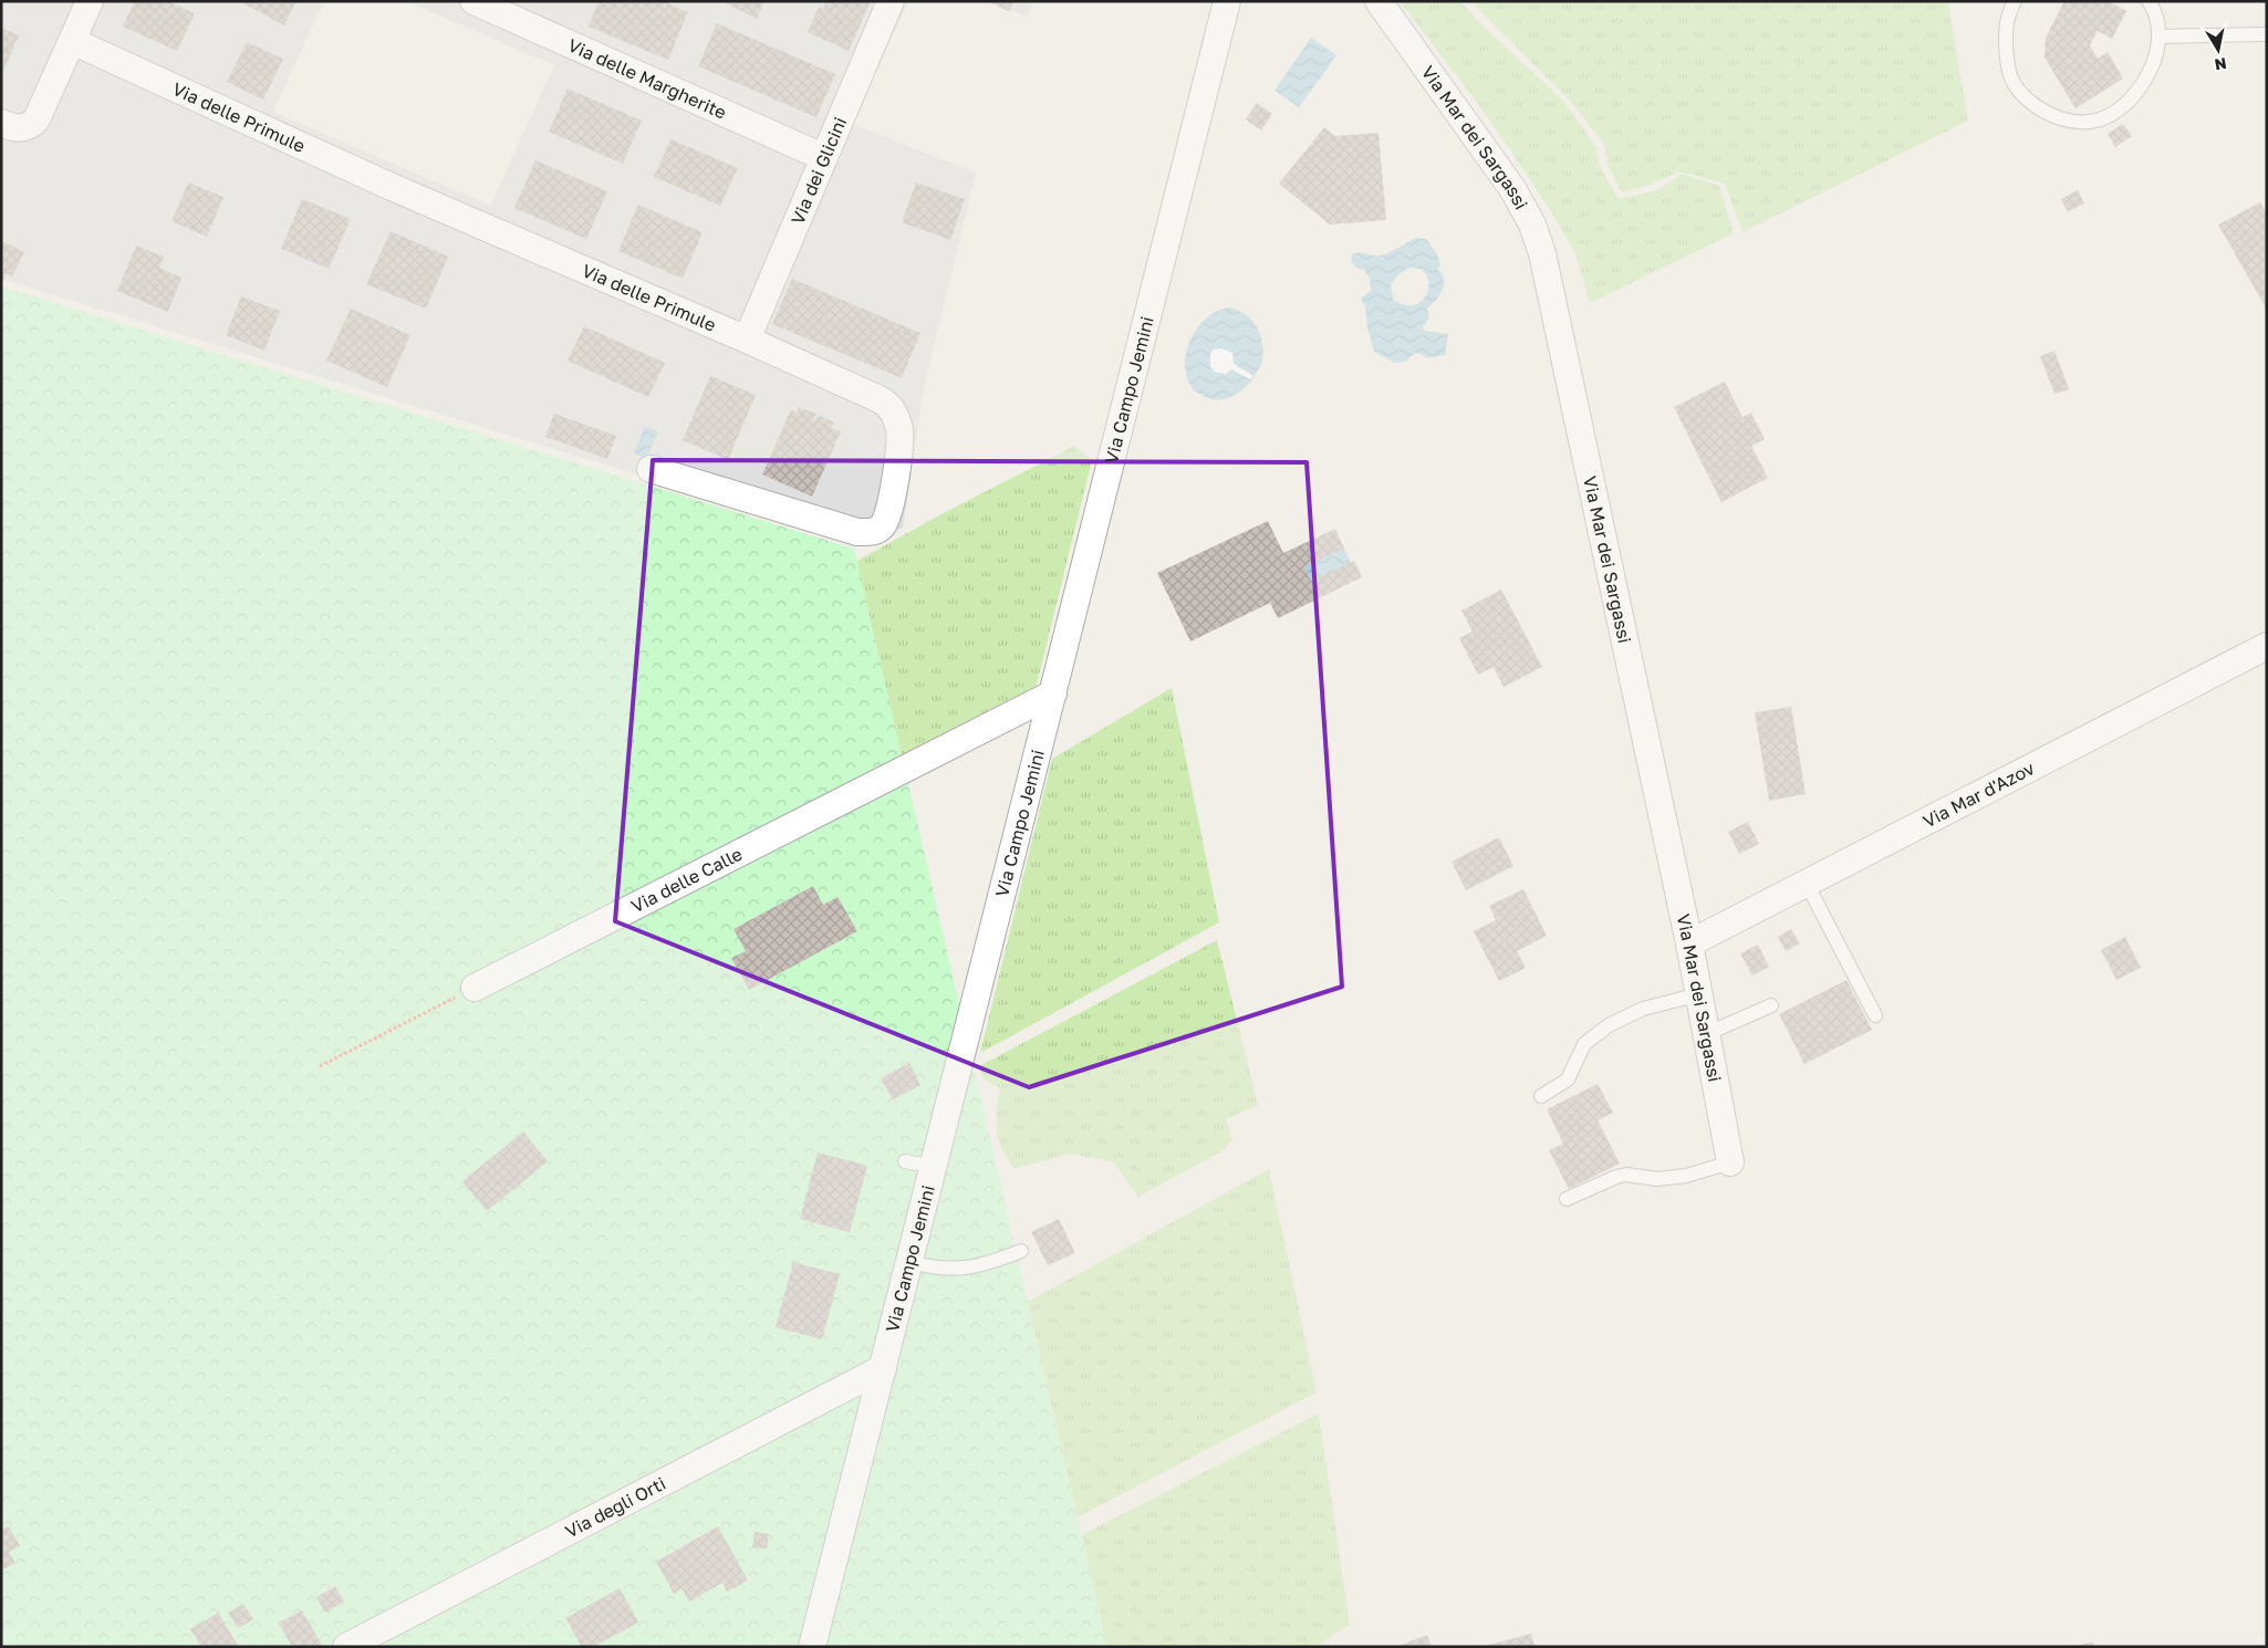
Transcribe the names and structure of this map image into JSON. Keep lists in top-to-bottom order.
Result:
{
  "streets": {
    "street": [
      "Via delle Margherite",
      "Via delle Primule",
      "Via Mar dei Sargassi",
      "Via dei Glicini",
      "Via Campo Jemini",
      "Via Mar d'Azov",
      "Via delle Calle",
      "Via degli Orti"
    ]
  },
  "crossings": [
    ["Via delle Margherite", "Via dei Glicini"],
    ["Via delle Primule", "Via dei Glicini"],
    ["Via Mar dei Sargassi", "Via Mar d'Azov"],
    ["Via Campo Jemini", "Via delle Calle"],
    ["Via Campo Jemini", "Via degli Orti"]
  ],
  "north": "bottom"
}
